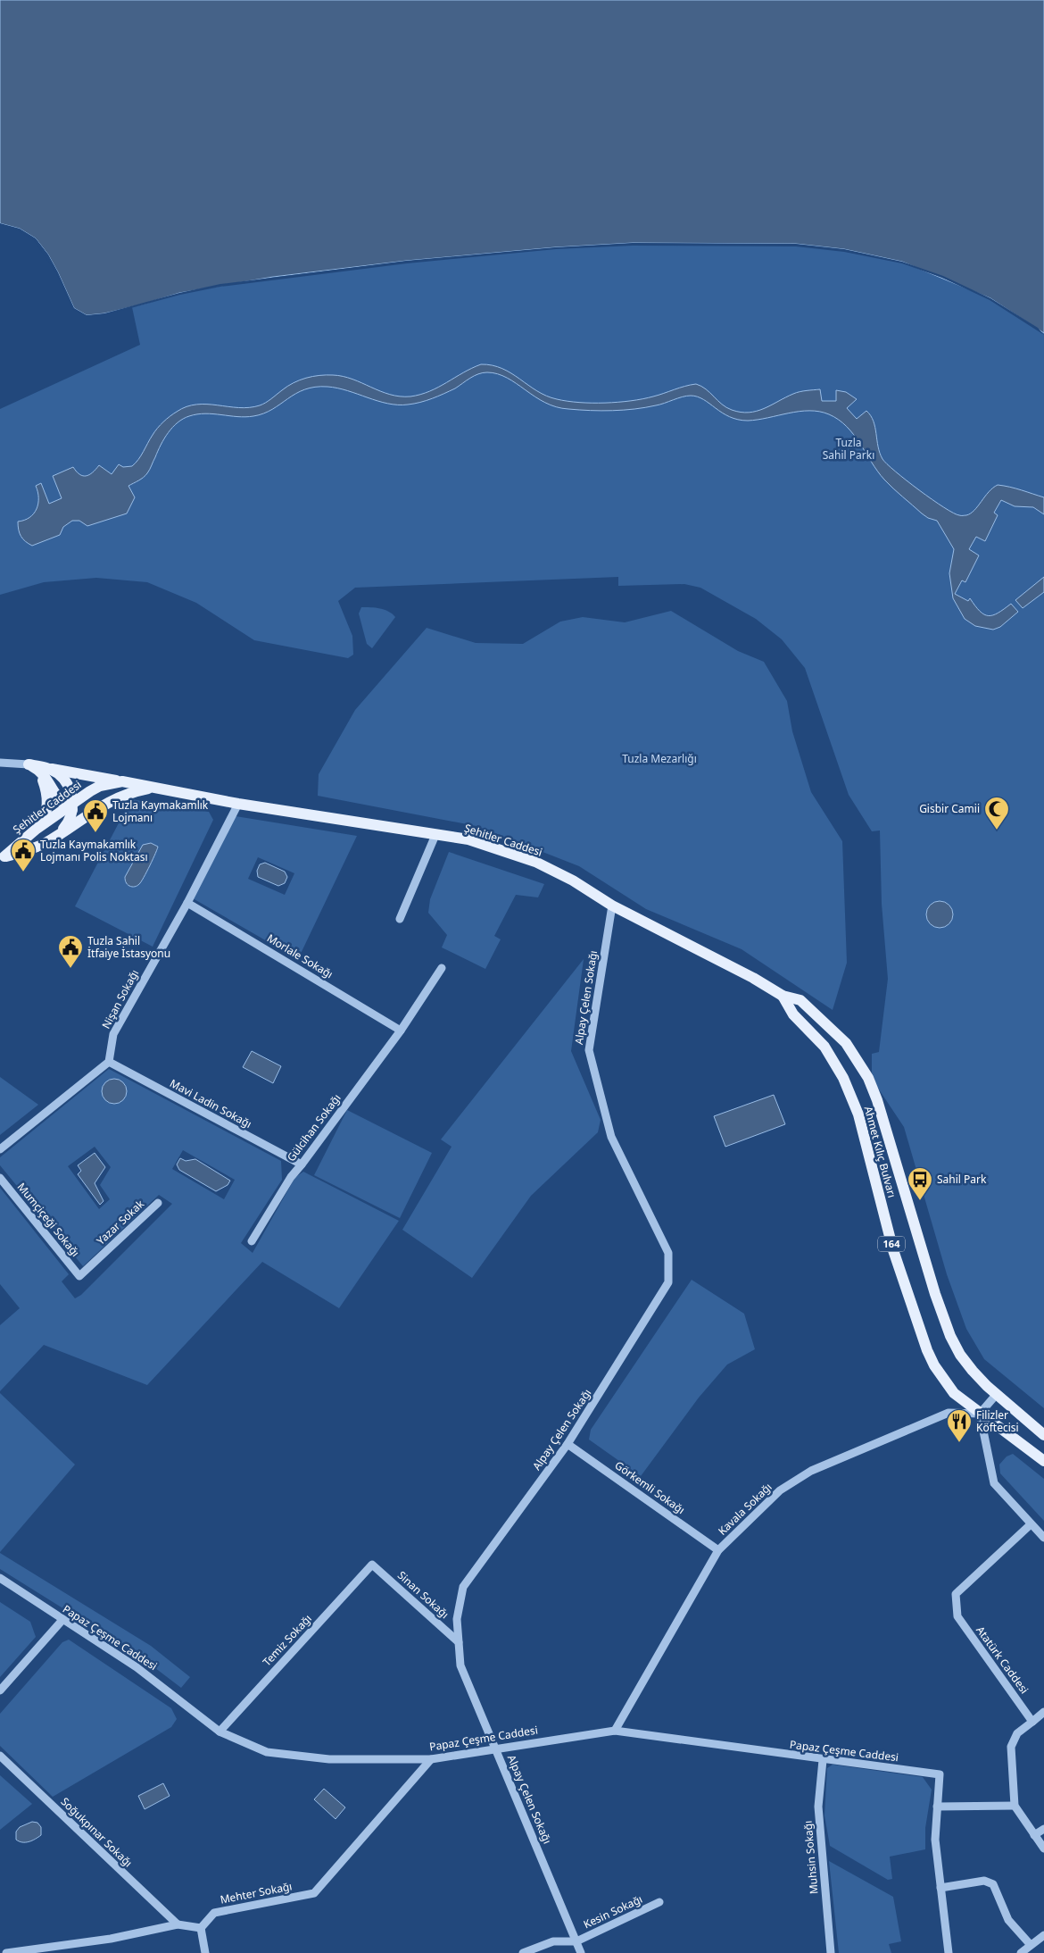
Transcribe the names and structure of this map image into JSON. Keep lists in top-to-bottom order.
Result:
{
  "streets": {
    "main road": ["Şehitler Caddesi", "Ahmet Kılıç Bulvarı", "164"],
    "street": [
      "Morlale Sokağı",
      "Alpay Çelen Sokağı",
      "Nişan Sokağı",
      "Mavi Ladin Sokağı",
      "Gülcihan Sokağı",
      "Mumçiçeği Sokağı",
      "Yazar Sokak",
      "Görkemli Sokağı",
      "Kavala Sokağı",
      "Sinan Sokağı",
      "Papaz Çeşme Caddesi",
      "Temiz Sokağı",
      "Atatürk Caddesi",
      "Soğukpınar Sokağı",
      "Muhsin Sokağı",
      "Mehter Sokağı",
      "Kesin Sokağı"
    ]
  },
  "crossings": [
    ["Şehitler Caddesi", "Alpay Çelen Sokağı"],
    ["Şehitler Caddesi", "Nişan Sokağı"],
    ["Şehitler Caddesi", "Ahmet Kılıç Bulvarı"],
    ["Morlale Sokağı", "Nişan Sokağı"],
    ["Morlale Sokağı", "Gülcihan Sokağı"],
    ["Alpay Çelen Sokağı", "Görkemli Sokağı"],
    ["Alpay Çelen Sokağı", "Sinan Sokağı"],
    ["Alpay Çelen Sokağı", "Papaz Çeşme Caddesi"],
    ["Alpay Çelen Sokağı", "Kesin Sokağı"],
    ["Nişan Sokağı", "Mavi Ladin Sokağı"],
    ["Mavi Ladin Sokağı", "Gülcihan Sokağı"],
    ["Ahmet Kılıç Bulvarı", "Kavala Sokağı"],
    ["Mumçiçeği Sokağı", "Yazar Sokak"],
    ["Görkemli Sokağı", "Kavala Sokağı"],
    ["Kavala Sokağı", "Papaz Çeşme Caddesi"],
    ["Sinan Sokağı", "Temiz Sokağı"],
    ["Papaz Çeşme Caddesi", "Temiz Sokağı"],
    ["Papaz Çeşme Caddesi", "Muhsin Sokağı"],
    ["Papaz Çeşme Caddesi", "Mehter Sokağı"]
  ],
  "parks": ["Tuzla Sahil Parkı", "Tuzla Mezarlığı"],
  "places": {
    "mosque": ["Gisbir Camii"],
    "public building": ["Tuzla Kaymakamlık Lojmanı", "Tuzla Kaymakamlık Lojmanı Polis Noktası", "Tuzla Sahil İtfaiye İstasyonu"],
    "bus stop": ["Sahil Park"],
    "restaurant": ["Filizler Köftecisi"]
  }
}
